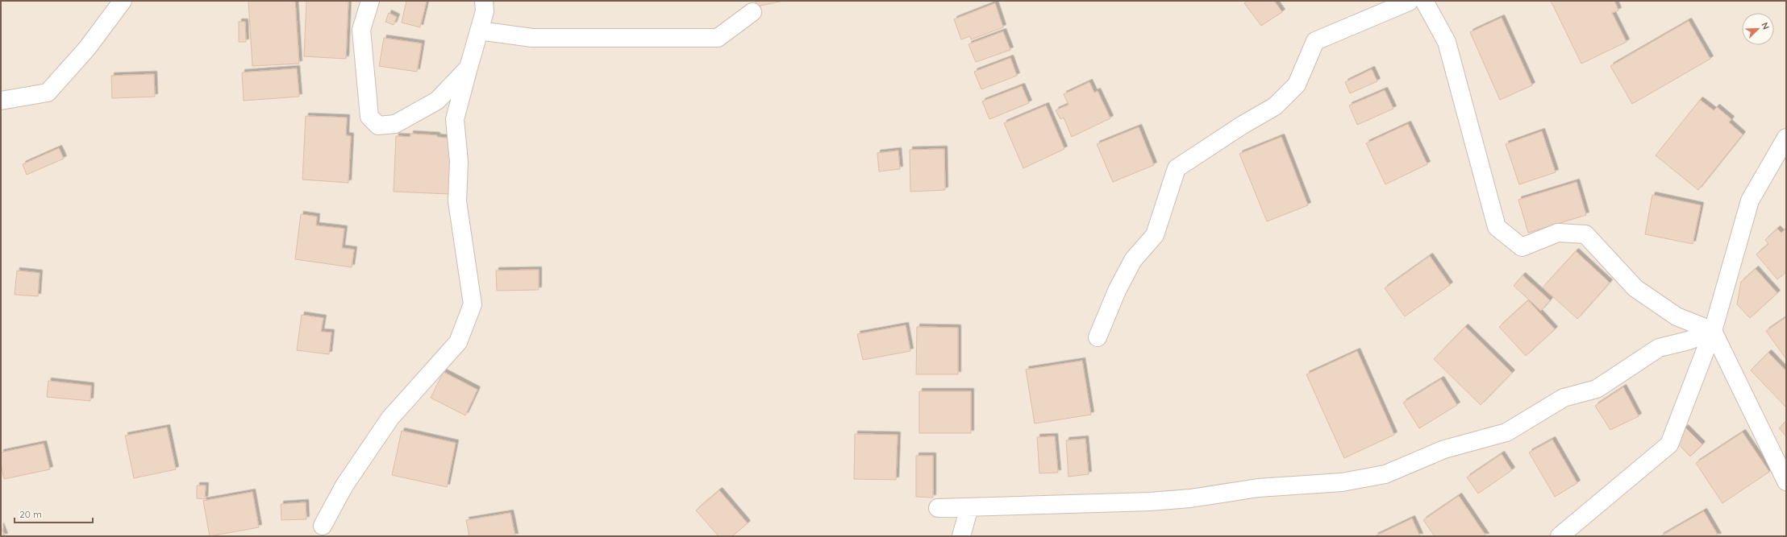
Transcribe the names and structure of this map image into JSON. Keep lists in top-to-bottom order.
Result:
{
  "scale_bar": "20 m",
  "north": "top right"
}
